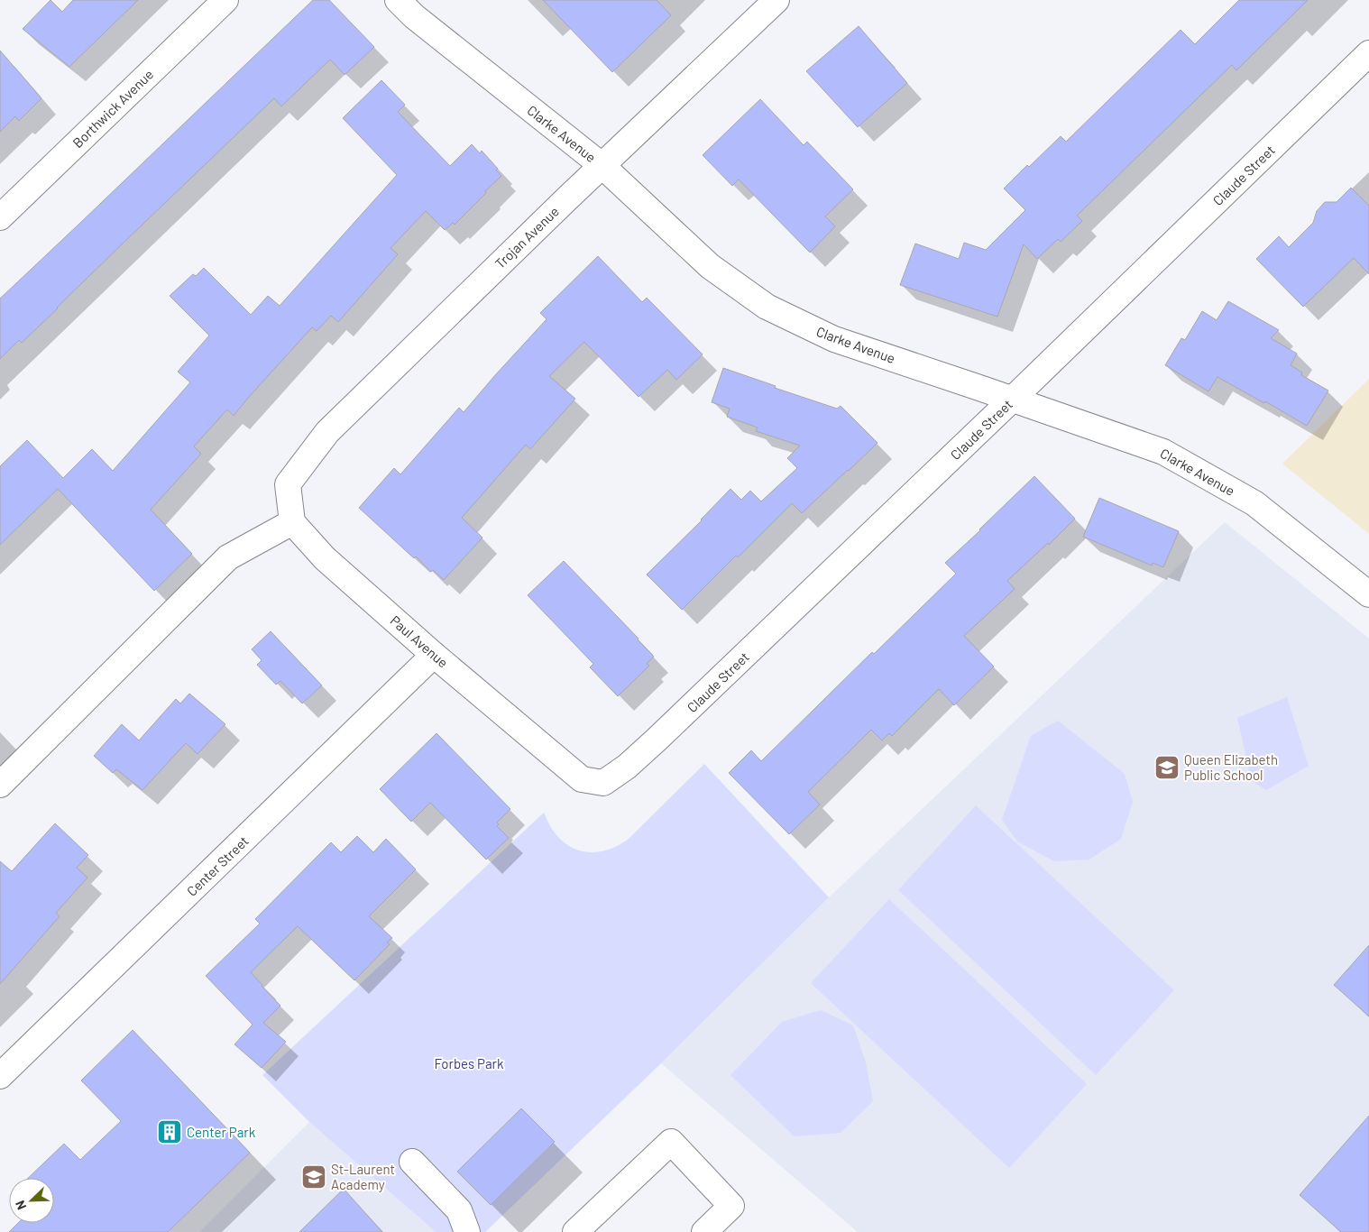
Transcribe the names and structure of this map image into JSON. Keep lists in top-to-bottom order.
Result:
{
  "streets": {
    "street": [
      "Borthwick Avenue",
      "Clarke Avenue",
      "Claude Street",
      "Trojan Avenue",
      "Paul Avenue",
      "Center Street"
    ]
  },
  "crossings": [
    ["Clarke Avenue", "Claude Street"],
    ["Clarke Avenue", "Trojan Avenue"],
    ["Claude Street", "Paul Avenue"],
    ["Trojan Avenue", "Paul Avenue"],
    ["Paul Avenue", "Center Street"]
  ],
  "parks": ["Forbes Park"],
  "places": {
    "school or university": ["Queen Elizabeth Public School", "St-Laurent Academy"],
    "building": ["Center Park"]
  },
  "north": "bottom left"
}
